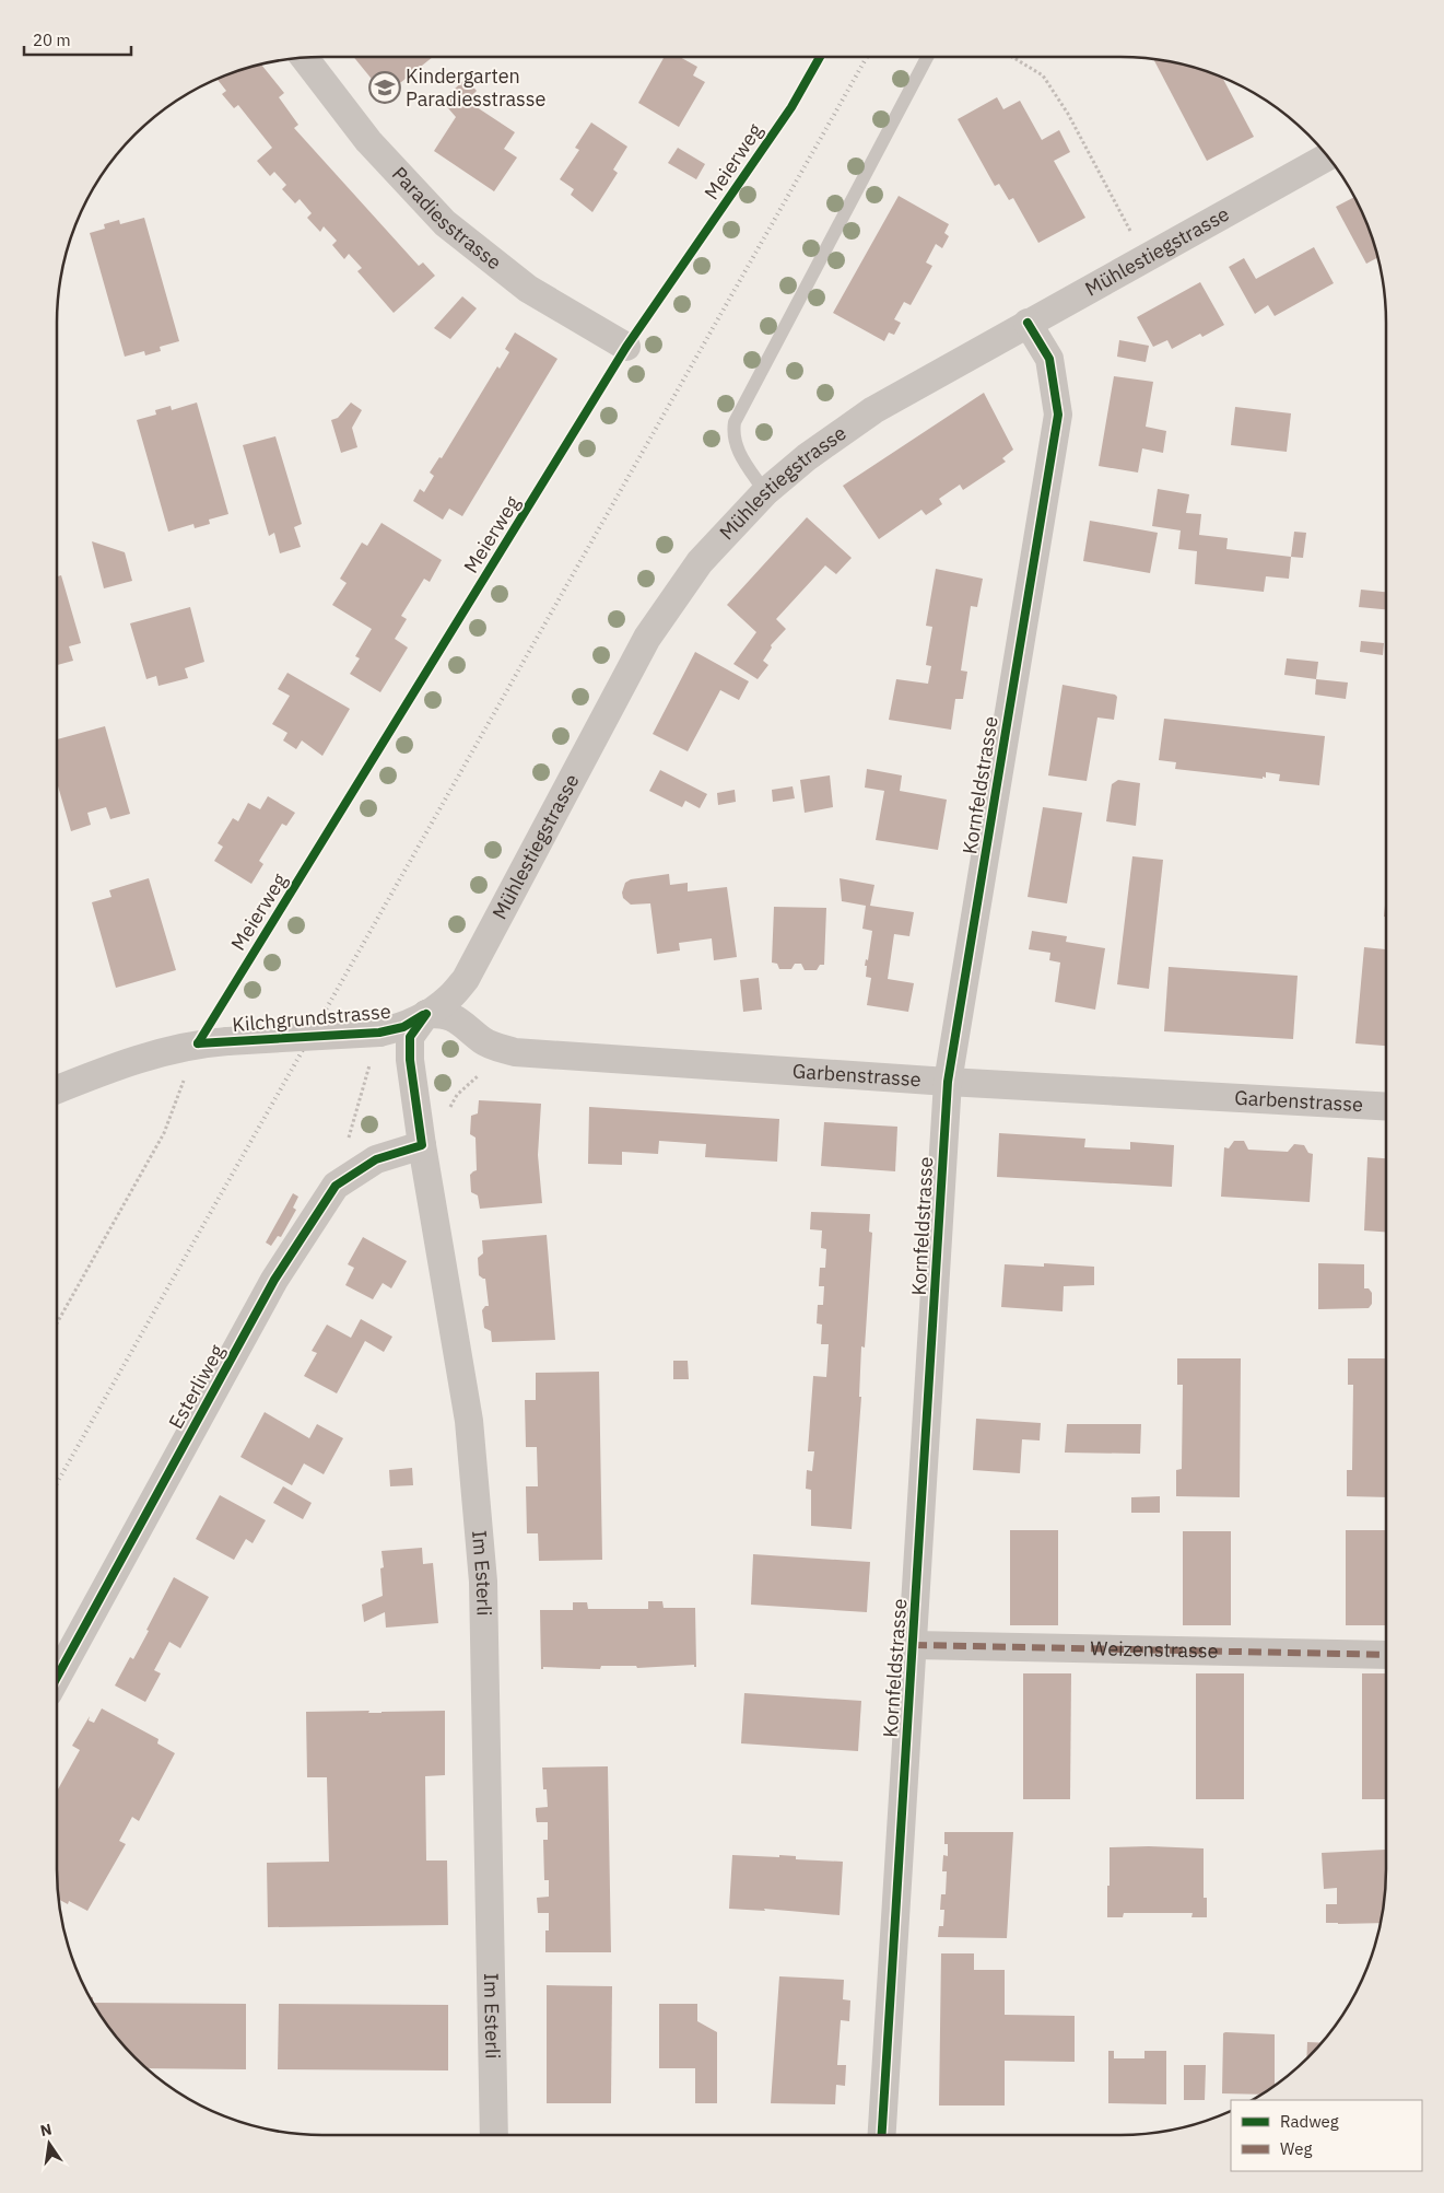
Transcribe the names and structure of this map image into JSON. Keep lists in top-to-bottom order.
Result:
{
  "streets": {
    "street": [
      "Paradiesstrasse",
      "Mühlestiegstrasse",
      "Kornfeldstrasse",
      "Kilchgrundstrasse",
      "Garbenstrasse",
      "Esterliweg",
      "Im Esterli",
      "Weizenstrasse"
    ],
    "cycle path": ["Meierweg"]
  },
  "crossings": [
    ["Mühlestiegstrasse", "Kornfeldstrasse"],
    ["Mühlestiegstrasse", "Kilchgrundstrasse"],
    ["Mühlestiegstrasse", "Garbenstrasse"],
    ["Mühlestiegstrasse", "Im Esterli"],
    ["Kornfeldstrasse", "Garbenstrasse"],
    ["Kornfeldstrasse", "Weizenstrasse"],
    ["Kilchgrundstrasse", "Garbenstrasse"],
    ["Kilchgrundstrasse", "Im Esterli"],
    ["Garbenstrasse", "Im Esterli"],
    ["Esterliweg", "Im Esterli"]
  ],
  "places": {
    "school or university": ["Kindergarten Paradiesstrasse"]
  },
  "legend": ["Radweg", "Weg"],
  "scale_bar": "20 m",
  "north": "top"
}
